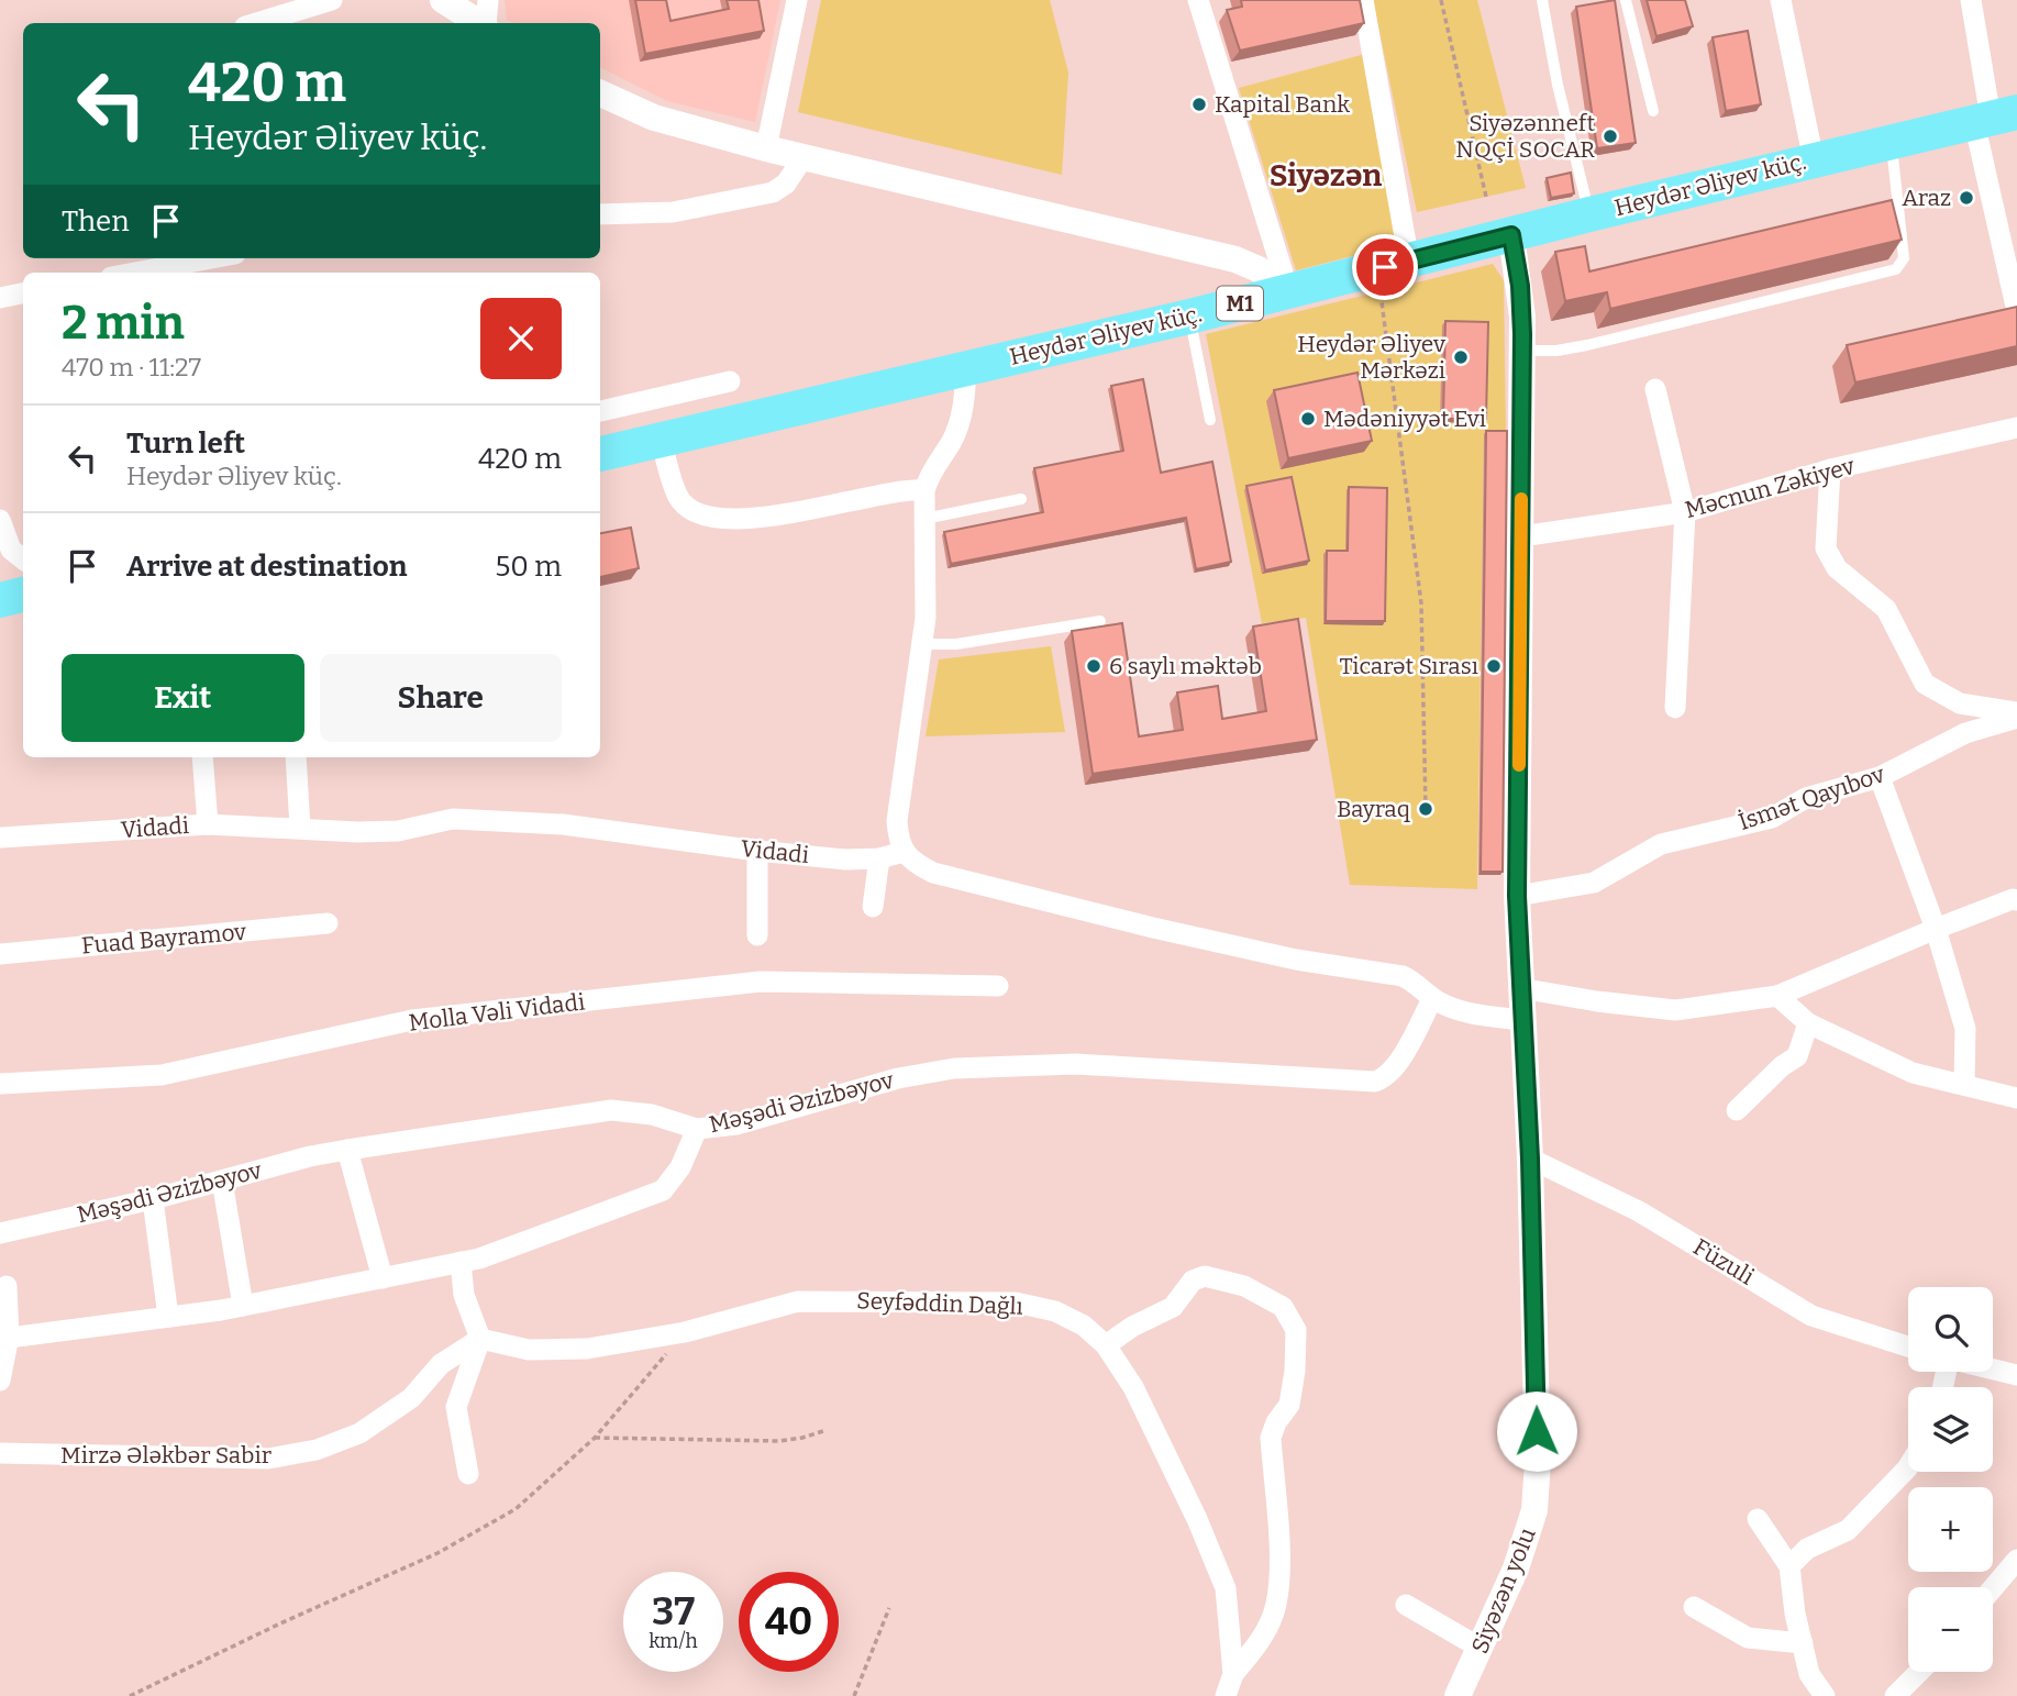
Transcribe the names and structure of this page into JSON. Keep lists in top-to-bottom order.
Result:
{
  "streets": {
    "main road": ["Heydər Əliyev küç.", "M1"],
    "street": [
      "Məcnun Zəkiyev",
      "İsmət Qayıbov",
      "Vidadi",
      "Fuad Bayramov",
      "Molla Vəli Vidadi",
      "Məşədi Əzizbəyov",
      "Füzuli",
      "Seyfəddin Dağlı",
      "Mirzə Ələkbər Sabir",
      "Siyəzən yolu"
    ]
  },
  "crossings": [
    ["Heydər Əliyev küç.", "Siyəzən yolu"],
    ["Məcnun Zəkiyev", "Siyəzən yolu"],
    ["İsmət Qayıbov", "Siyəzən yolu"],
    ["Füzuli", "Siyəzən yolu"],
    ["Seyfəddin Dağlı", "Mirzə Ələkbər Sabir"]
  ],
  "districts": ["Siyəzən"],
  "places": [
    "Kapital Bank",
    "Siyəzənneft NQÇİ SOCAR",
    "Araz",
    "Heydər Əliyev Mərkəzi",
    "Mədəniyyət Evi",
    "6 saylı məktəb",
    "Ticarət Sırası",
    "Bayraq"
  ],
  "page": {
    "turn": ["420 m", "Heydər Əliyev küç."],
    "then": "Then",
    "heading": ["2 min", "470 m · 11:27"],
    "list": [
      {
        "name": "Turn left",
        "note": "Heydər Əliyev küç.",
        "value": "420 m"
      },
      {
        "name": "Arrive at destination",
        "value": "50 m"
      }
    ],
    "buttons": ["Exit", "Share"],
    "map_buttons": ["+", "−"],
    "speed": "37 km/h",
    "limit": "40"
  }
}
